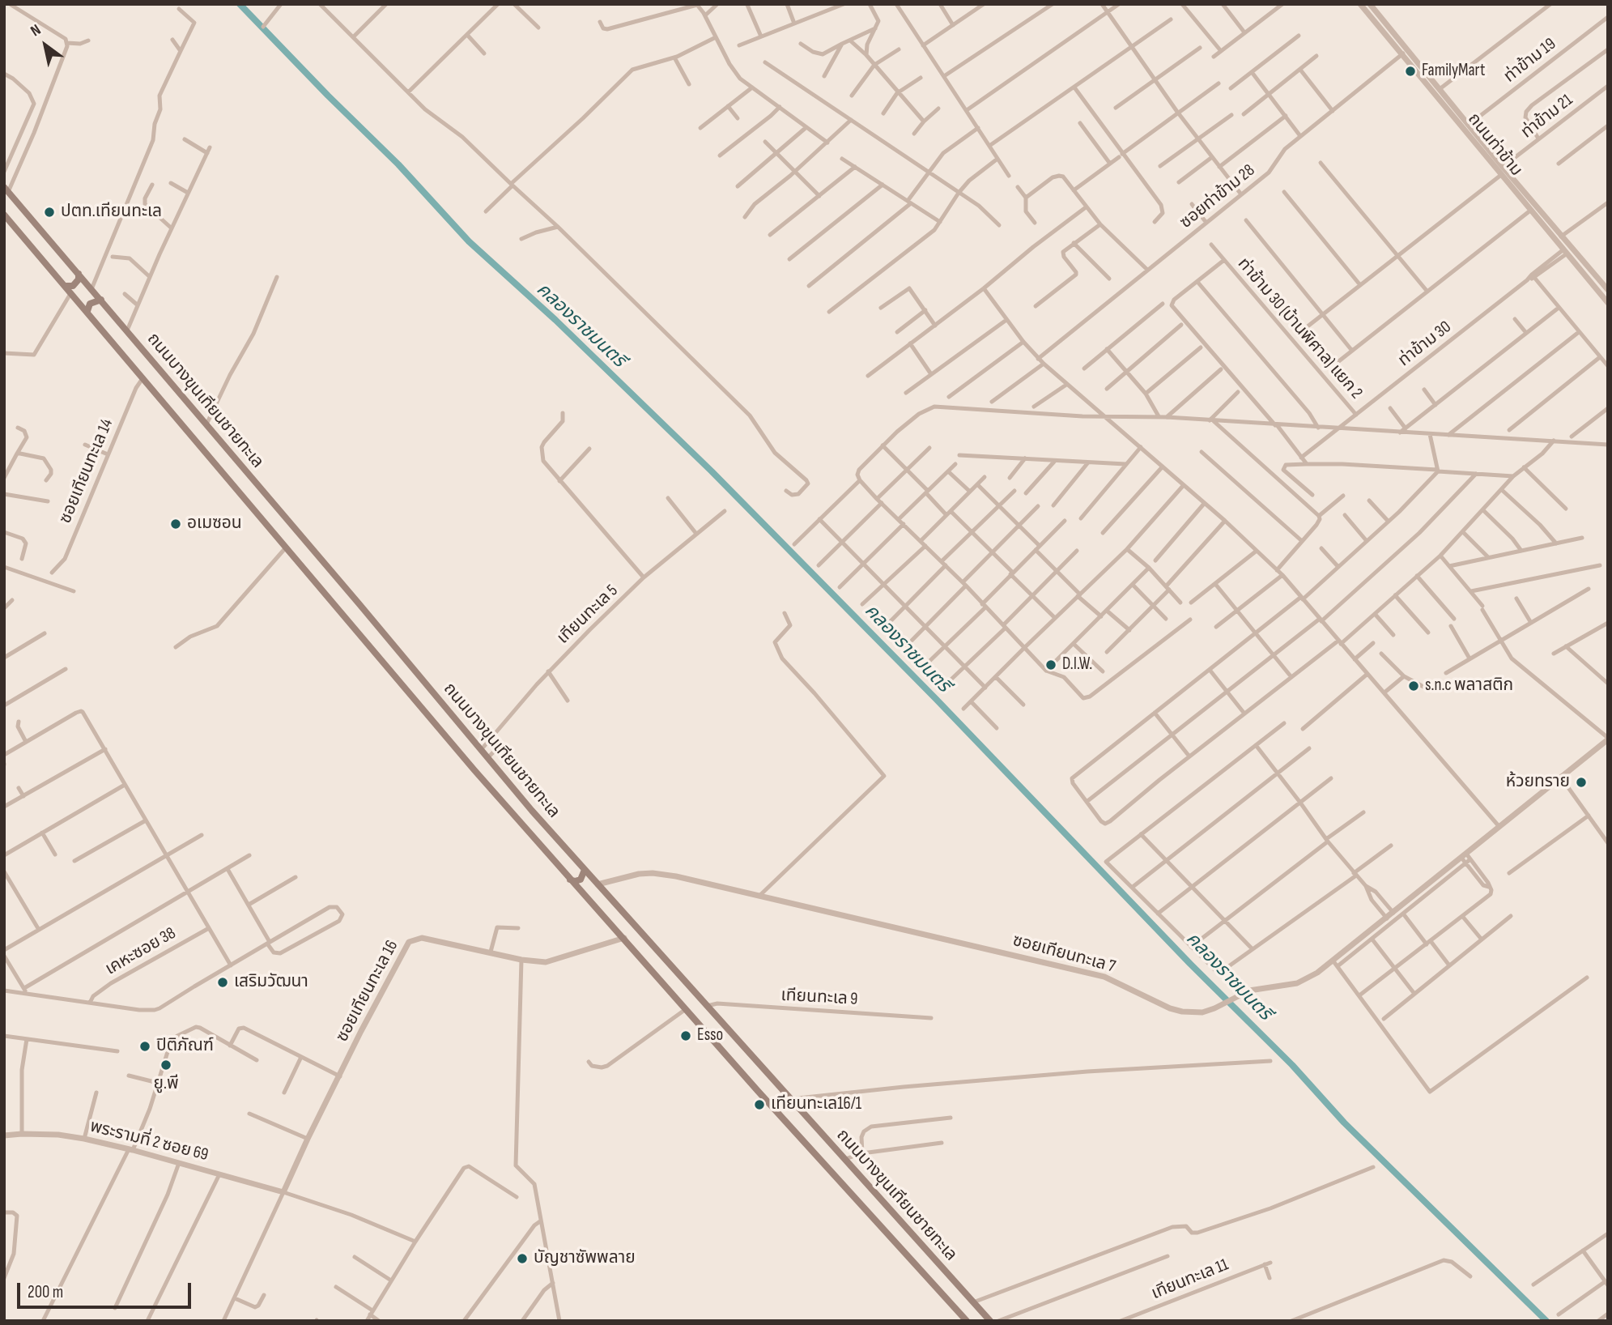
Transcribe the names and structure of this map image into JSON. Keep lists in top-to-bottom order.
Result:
{
  "streets": {
    "main road": ["ถนนบางขุนเทียนชายทะเล"],
    "street": [
      "ท่าข้าม 19",
      "ท่าข้าม 21",
      "ถนนท่าข้าม",
      "ซอยท่าข้าม 28",
      "ท่าข้าม 30 (บ้านพิศาล) แยก 2",
      "ท่าข้าม 30",
      "ซอยเทียนทะเล 14",
      "เทียนทะเล 5",
      "เคหะซอย 38",
      "ซอยเทียนทะเล 7",
      "ซอยเทียนทะเล 16",
      "เทียนทะเล 9",
      "พระรามที่ 2 ซอย 69",
      "เทียนทะเล 11"
    ]
  },
  "crossings": [
    ["ท่าข้าม 19", "ถนนท่าข้าม"],
    ["ท่าข้าม 21", "ถนนท่าข้าม"],
    ["ถนนท่าข้าม", "ซอยท่าข้าม 28"],
    ["ถนนท่าข้าม", "ท่าข้าม 30"],
    ["ท่าข้าม 30 (บ้านพิศาล) แยก 2", "ท่าข้าม 30"],
    ["ถนนบางขุนเทียนชายทะเล", "ซอยเทียนทะเล 14"],
    ["ถนนบางขุนเทียนชายทะเล", "เทียนทะเล 5"],
    ["ถนนบางขุนเทียนชายทะเล", "ซอยเทียนทะเล 7"],
    ["ถนนบางขุนเทียนชายทะเล", "ซอยเทียนทะเล 16"],
    ["ถนนบางขุนเทียนชายทะเล", "เทียนทะเล 9"],
    ["ซอยเทียนทะเล 16", "พระรามที่ 2 ซอย 69"]
  ],
  "water": ["คลองราชมนตรี"],
  "places": [
    "FamilyMart",
    "ปตท.เทียนทะเล",
    "อเมซอน",
    "D.I.W.",
    "s.n.c พลาสติก",
    "ห้วยทราย",
    "เสริมวัฒนา",
    "Esso",
    "ปิติภัณฑ์",
    "ยู.พี",
    "เทียนทะเล16/1",
    "บัญชาซัพพลาย"
  ],
  "scale_bar": "200 m",
  "north": "top left"
}
